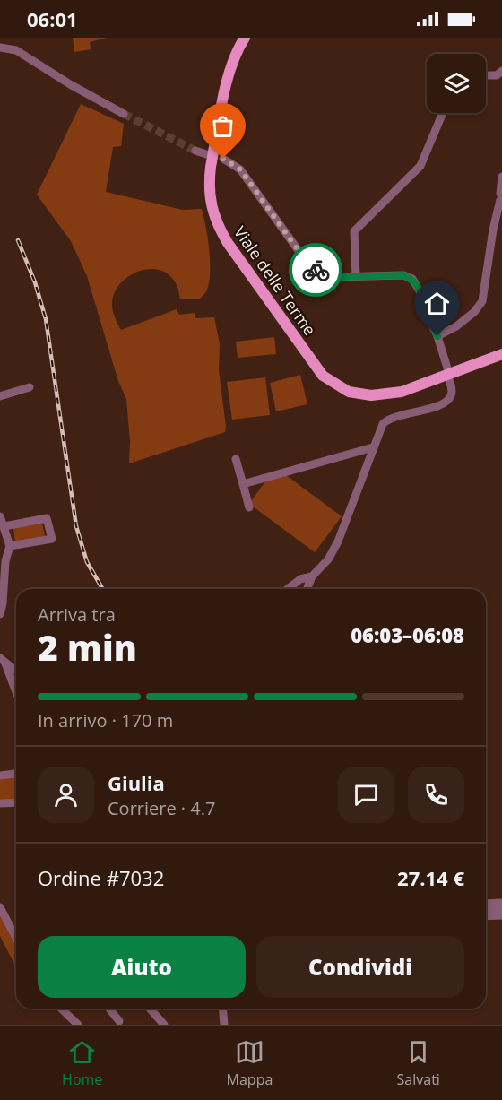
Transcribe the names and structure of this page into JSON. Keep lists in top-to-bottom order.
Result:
{
  "streets": {
    "main road": ["Viale delle Terme"]
  },
  "page": {
    "status": "06:01",
    "heading": ["2 min", "Arriva tra", "06:03–06:08"],
    "panel": [
      "Giulia",
      "Corriere · 4.7",
      "Ordine #7032",
      "27.14 €"
    ],
    "bar": "In arrivo · 170 m",
    "buttons": ["Aiuto", "Condividi"],
    "tabs": ["Home", "Mappa", "Salvati"]
  }
}
